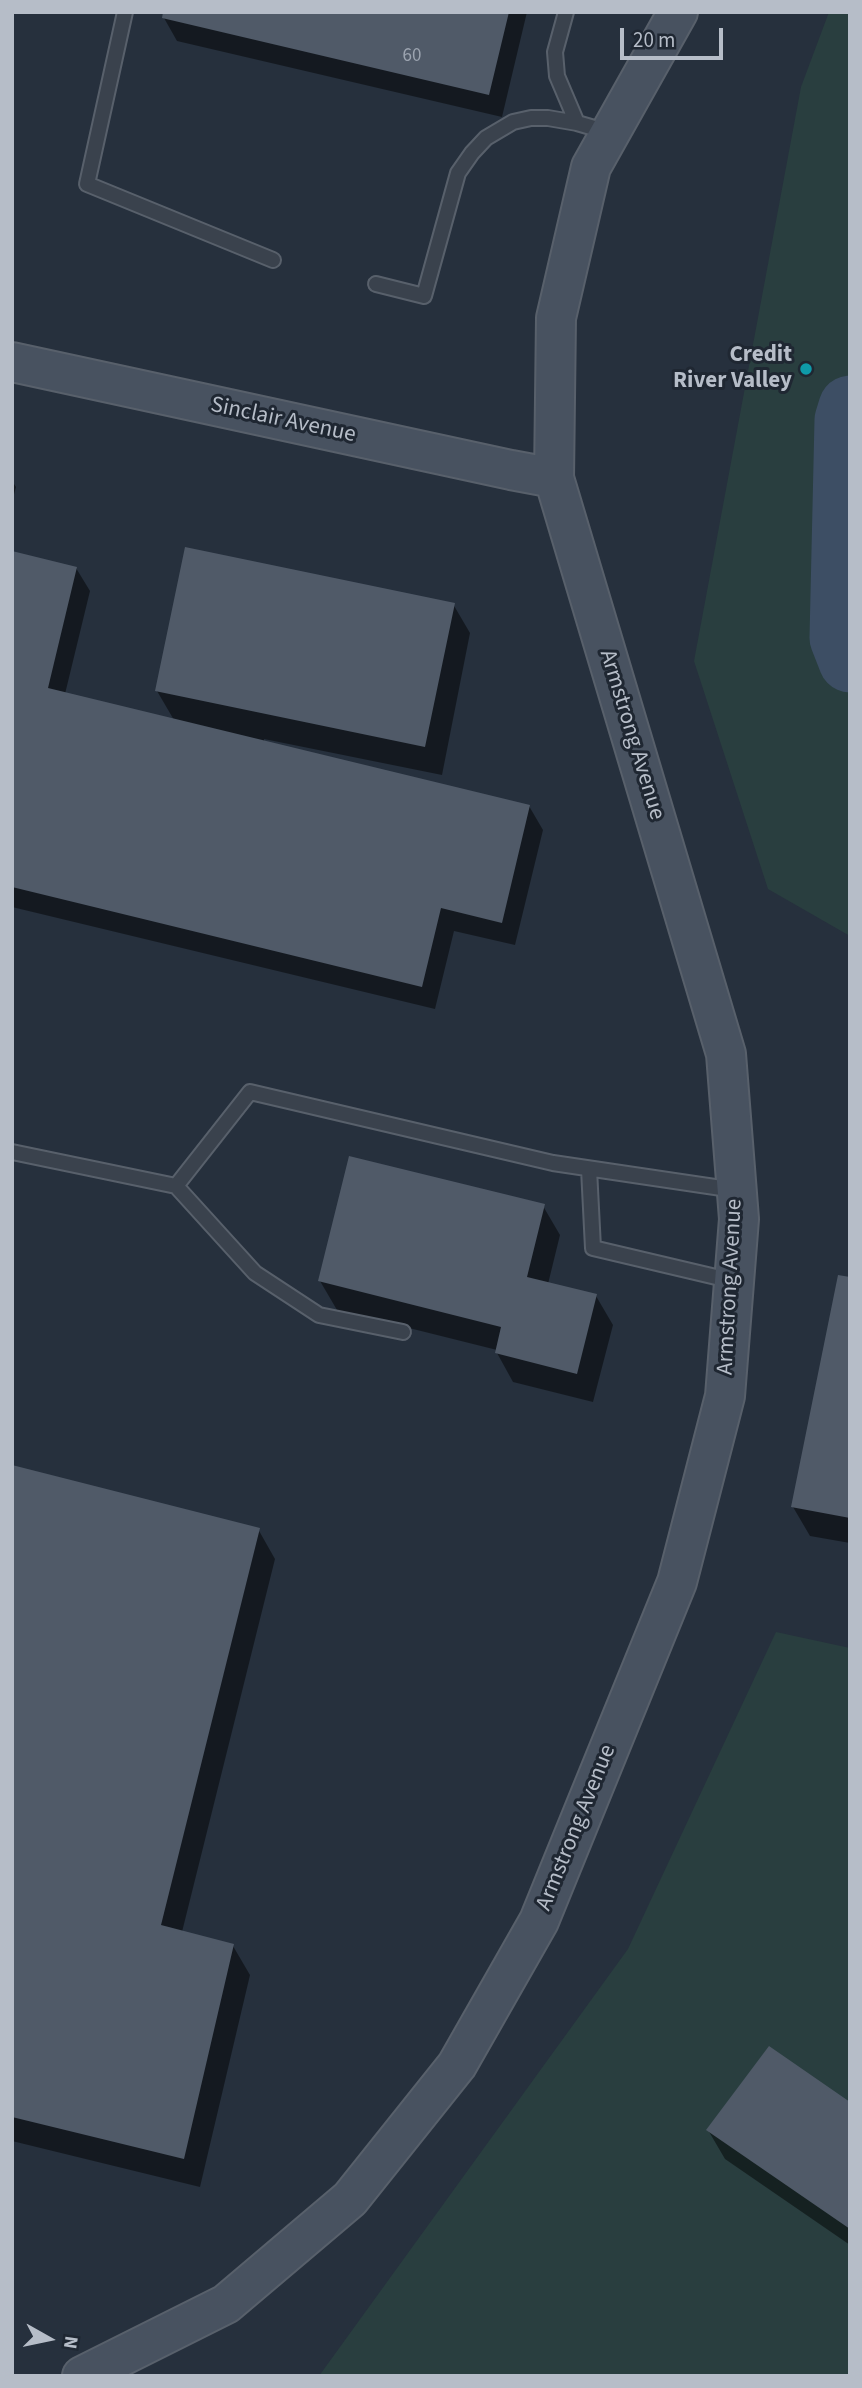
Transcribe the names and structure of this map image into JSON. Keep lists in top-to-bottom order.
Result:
{
  "streets": {
    "street": ["Sinclair Avenue", "Armstrong Avenue"]
  },
  "crossings": [
    ["Sinclair Avenue", "Armstrong Avenue"]
  ],
  "places": ["Credit River Valley"],
  "house_numbers": ["60"],
  "scale_bar": "20 m",
  "north": "right"
}
